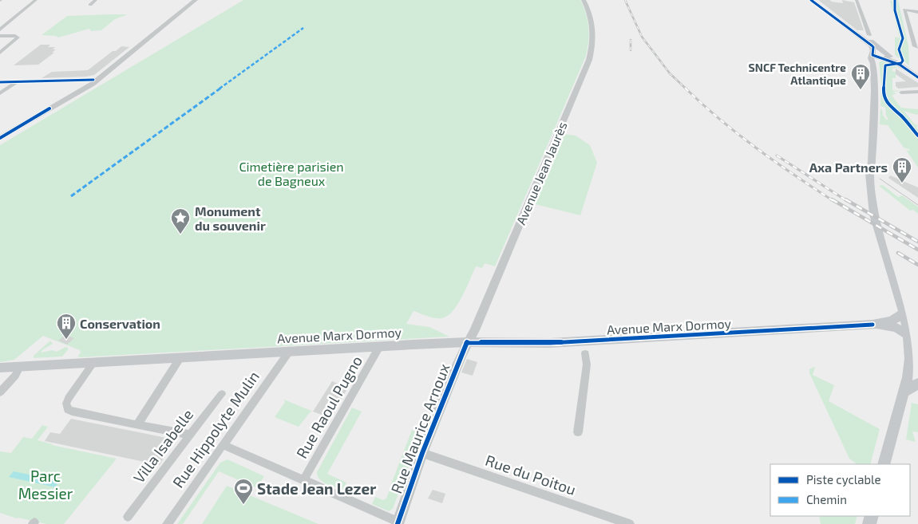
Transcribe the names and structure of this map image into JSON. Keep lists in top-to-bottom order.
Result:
{
  "streets": {
    "main road": ["Avenue Marx Dormoy"],
    "street": [
      "Avenue Jean Jaurès",
      "Rue Raoul Pugno",
      "Rue Maurice Arnoux",
      "Rue Hippolyte Mulin",
      "Villa Isabelle",
      "Rue du Poitou"
    ]
  },
  "crossings": [
    ["Avenue Jean Jaurès", "Avenue Marx Dormoy"],
    ["Avenue Jean Jaurès", "Rue Maurice Arnoux"],
    ["Avenue Marx Dormoy", "Rue Raoul Pugno"],
    ["Avenue Marx Dormoy", "Rue Maurice Arnoux"],
    ["Avenue Marx Dormoy", "Rue Hippolyte Mulin"],
    ["Rue Maurice Arnoux", "Rue du Poitou"]
  ],
  "parks": ["Cimetière parisien de Bagneux", "Parc Messier"],
  "places": {
    "building": ["SNCF Technicentre Atlantique", "Axa Partners", "Conservation"],
    "place": ["Monument du souvenir"],
    "sports": ["Stade Jean Lezer"]
  },
  "legend": ["Piste cyclable", "Chemin"]
}
